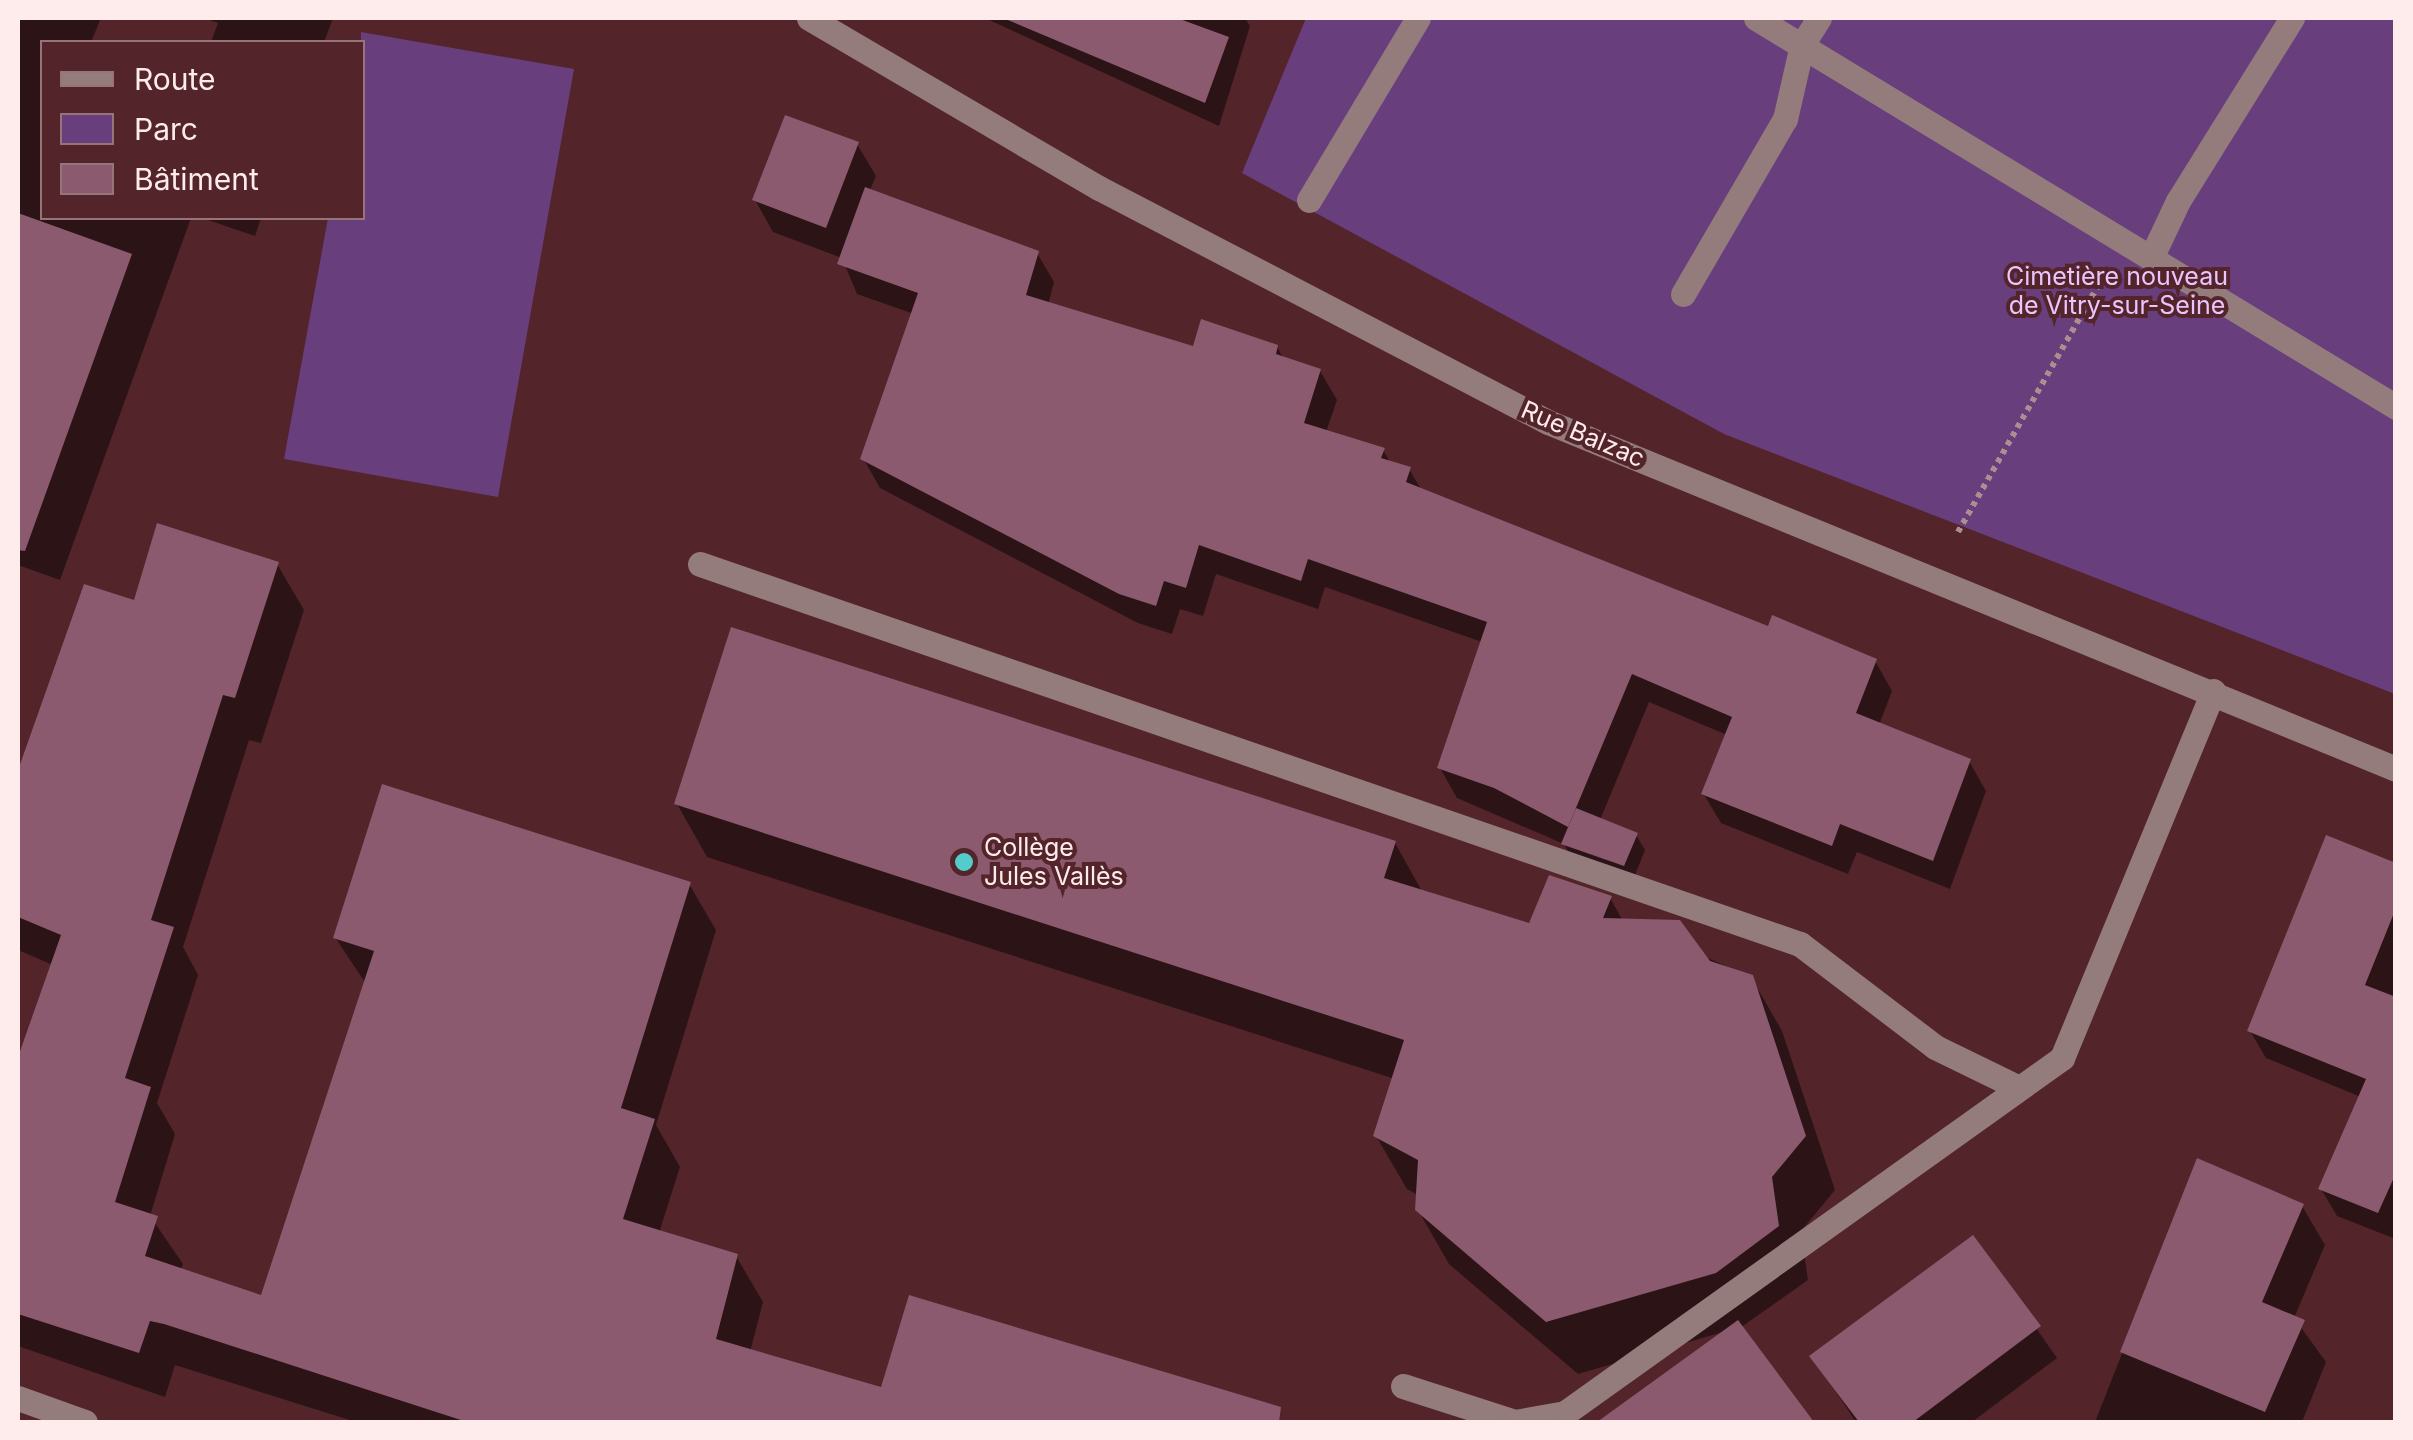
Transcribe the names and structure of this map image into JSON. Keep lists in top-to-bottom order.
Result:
{
  "streets": {
    "street": ["Rue Balzac"]
  },
  "parks": ["Cimetière nouveau de Vitry-sur-Seine"],
  "places": ["Collège Jules Vallès"],
  "legend": ["Route", "Parc", "Bâtiment"]
}
